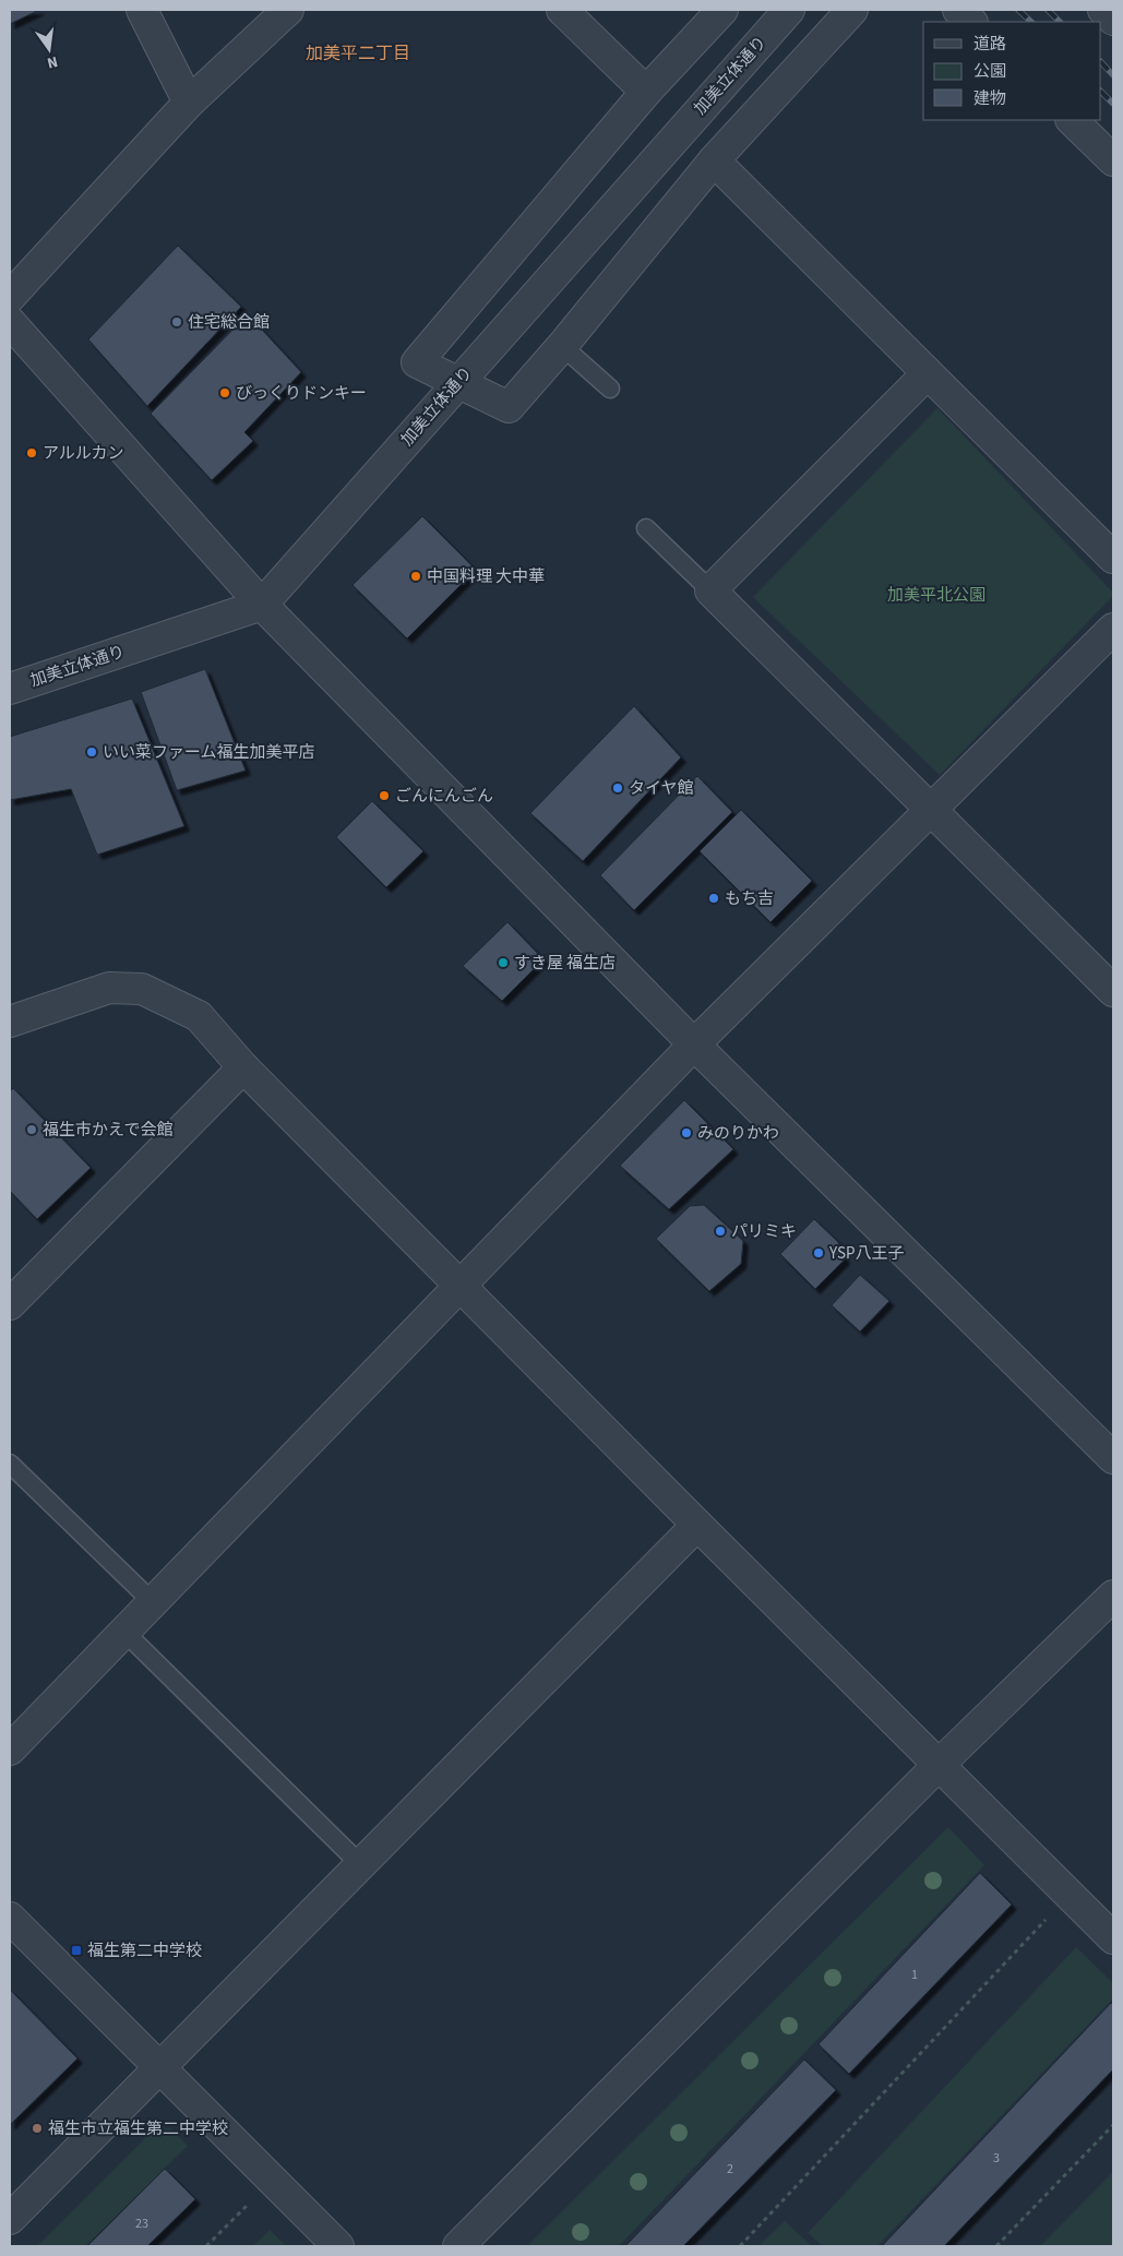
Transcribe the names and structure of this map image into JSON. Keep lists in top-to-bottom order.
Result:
{
  "streets": {
    "street": ["加美立体通り"]
  },
  "districts": ["加美平二丁目"],
  "parks": ["加美平北公園"],
  "places": {
    "other": [
      "住宅総合館",
      "びっくりドンキー",
      "アルルカン",
      "中国料理 大中華",
      "いい菜ファーム福生加美平店",
      "タイヤ館",
      "ごんにんごん",
      "もち吉",
      "すき屋 福生店",
      "福生市かえで会館",
      "みのりかわ",
      "パリミキ",
      "YSP八王子",
      "福生市立福生第二中学校"
    ],
    "transit": ["福生第二中学校"]
  },
  "house_numbers": [
    "1",
    "3",
    "2",
    "23"
  ],
  "legend": ["道路", "公園", "建物"],
  "north": "bottom"
}
